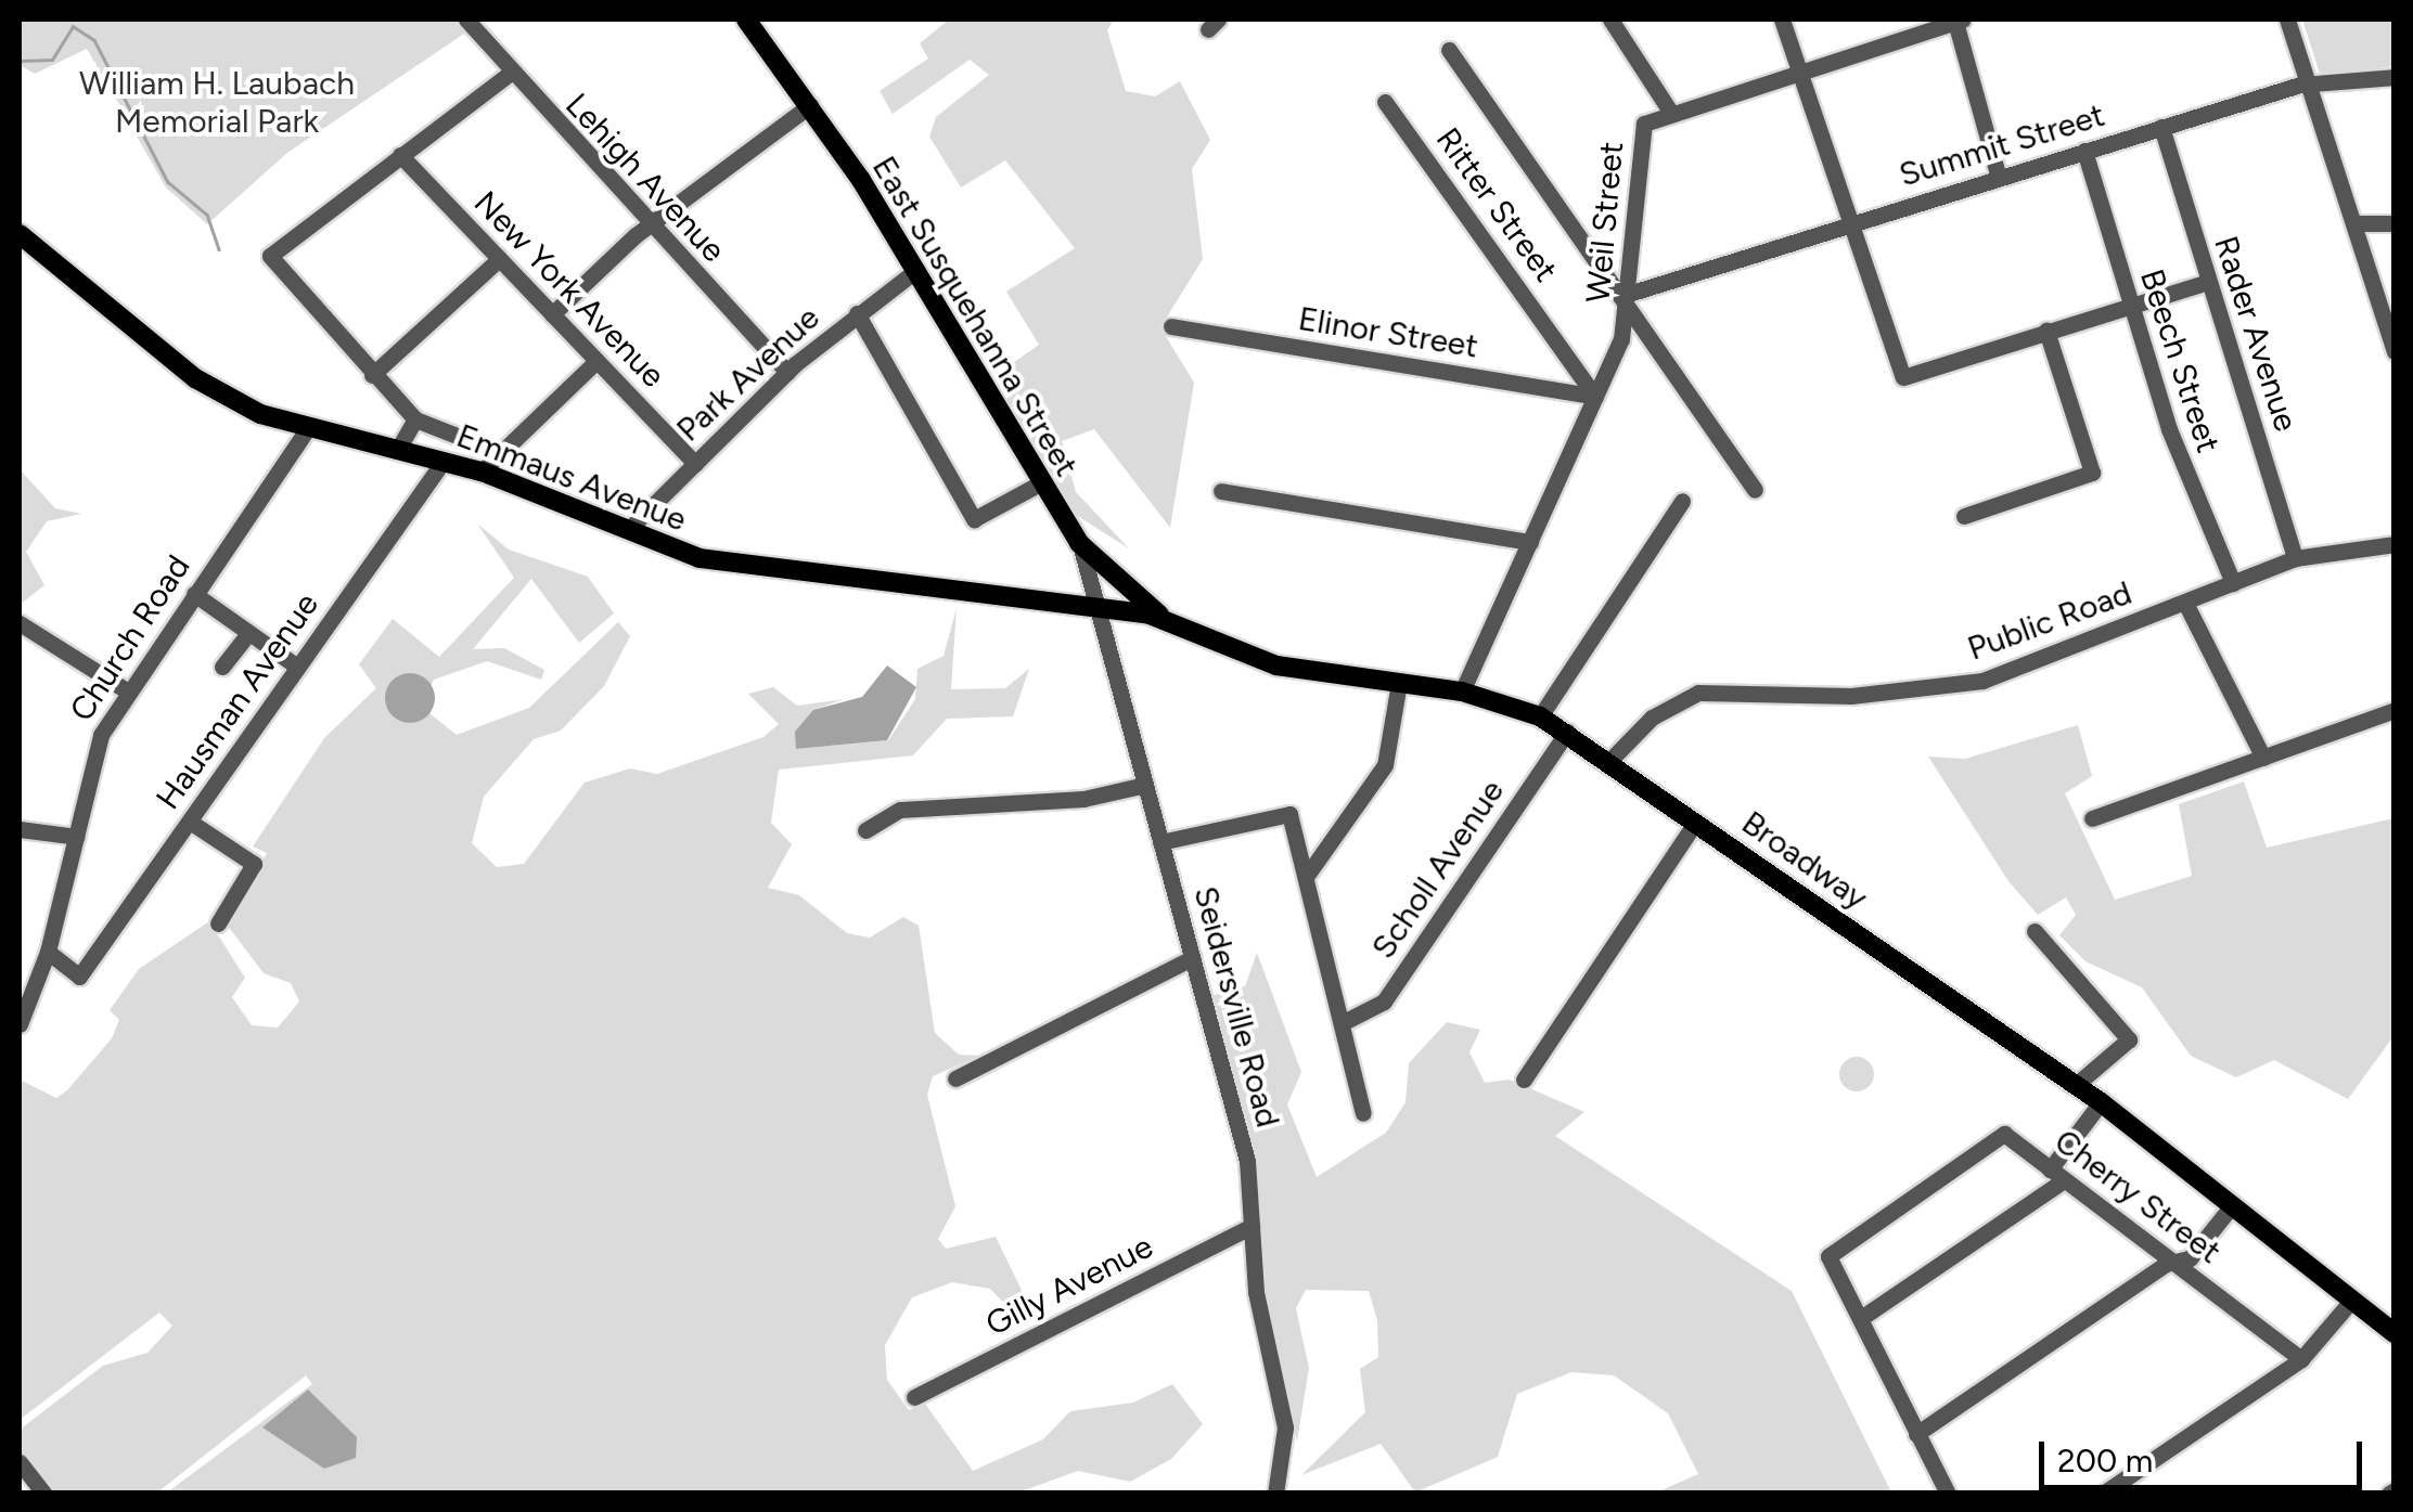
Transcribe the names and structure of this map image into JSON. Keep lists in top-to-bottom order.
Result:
{
  "streets": {
    "main road": ["East Susquehanna Street", "Emmaus Avenue", "Broadway"],
    "street": [
      "Summit Street",
      "Lehigh Avenue",
      "Ritter Street",
      "Weil Street",
      "New York Avenue",
      "Elinor Street",
      "Rader Avenue",
      "Beech Street",
      "Park Avenue",
      "Public Road",
      "Church Road",
      "Hausman Avenue",
      "Scholl Avenue",
      "Seidersville Road",
      "Cherry Street",
      "Gilly Avenue"
    ]
  },
  "crossings": [
    ["Summit Street", "Weil Street"],
    ["Summit Street", "Rader Avenue"],
    ["Summit Street", "Beech Street"],
    ["Lehigh Avenue", "Park Avenue"],
    ["Ritter Street", "Weil Street"],
    ["Ritter Street", "Elinor Street"],
    ["Weil Street", "Elinor Street"],
    ["Weil Street", "Broadway"],
    ["New York Avenue", "Park Avenue"],
    ["East Susquehanna Street", "Park Avenue"],
    ["East Susquehanna Street", "Broadway"],
    ["East Susquehanna Street", "Seidersville Road"],
    ["Rader Avenue", "Public Road"],
    ["Beech Street", "Public Road"],
    ["Park Avenue", "Emmaus Avenue"],
    ["Emmaus Avenue", "Church Road"],
    ["Emmaus Avenue", "Hausman Avenue"],
    ["Emmaus Avenue", "Broadway"],
    ["Emmaus Avenue", "Seidersville Road"],
    ["Public Road", "Broadway"],
    ["Church Road", "Hausman Avenue"],
    ["Broadway", "Scholl Avenue"],
    ["Broadway", "Seidersville Road"],
    ["Seidersville Road", "Gilly Avenue"]
  ],
  "parks": ["William H. Laubach Memorial Park"],
  "scale_bar": "200 m"
}
